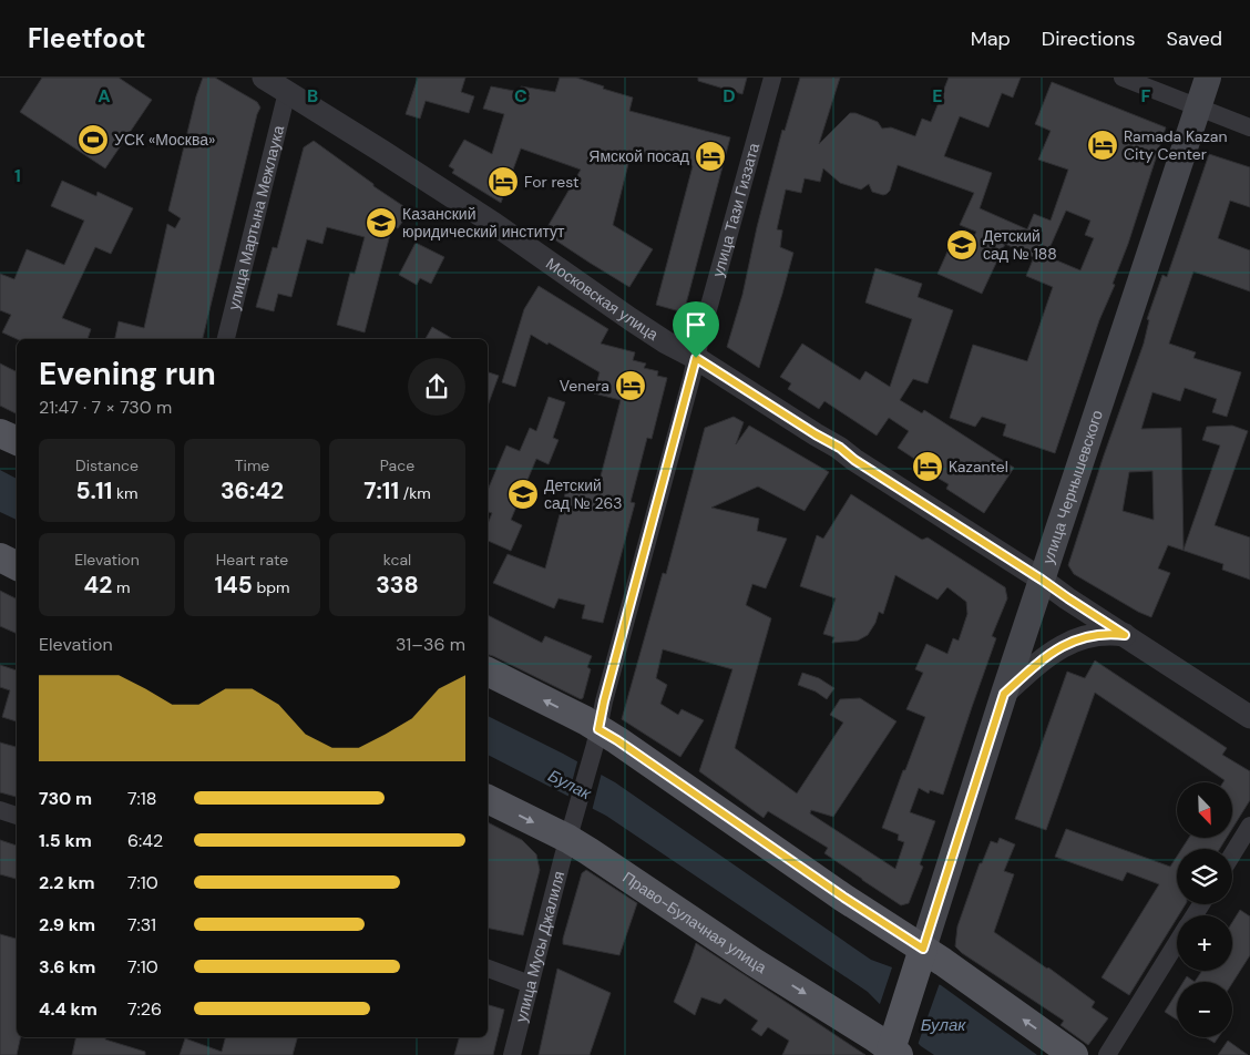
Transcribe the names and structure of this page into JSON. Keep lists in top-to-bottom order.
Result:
{
  "streets": {
    "main road": ["улица Чернышевского", "Право-Булачная улица"],
    "street": [
      "улица Тази Гиззата",
      "улица Мартына Межлаука",
      "Московская улица",
      "улица Мусы Джалиля"
    ]
  },
  "crossings": [
    ["улица Тази Гиззата", "Московская улица"],
    ["улица Тази Гиззата", "улица Мусы Джалиля"],
    ["улица Мартына Межлаука", "Московская улица"],
    ["Московская улица", "улица Чернышевского"],
    ["улица Чернышевского", "Право-Булачная улица"],
    ["Право-Булачная улица", "улица Мусы Джалиля"]
  ],
  "water": ["Булак"],
  "places": {
    "sports": ["УСК «Москва»"],
    "hotel": [
      "Ramada Kazan City Center",
      "Ямской посад",
      "For rest",
      "Venera",
      "Kazantel"
    ],
    "school or university": ["Казанский юридический институт", "Детский сад № 188", "Детский сад № 263"]
  },
  "north": "bottom right",
  "page": {
    "header": "Fleetfoot",
    "nav": ["Map", "Directions", "Saved"],
    "heading": ["Evening run", "21:47 · 7 × 730 m"],
    "stats": [
      ["Distance", "5.11 km"],
      ["Time", "36:42"],
      ["Pace", "7:11 /km"],
      ["Elevation", "42 m"],
      ["Heart rate", "145 bpm"],
      ["kcal", "338"]
    ],
    "chart": ["Elevation", "31–36 m"],
    "list": [
      {
        "name": "730 m",
        "note": "7:18"
      },
      {
        "name": "1.5 km",
        "note": "6:42"
      },
      {
        "name": "2.2 km",
        "note": "7:10"
      },
      {
        "name": "2.9 km",
        "note": "7:31"
      },
      {
        "name": "3.6 km",
        "note": "7:10"
      },
      {
        "name": "4.4 km",
        "note": "7:26"
      }
    ],
    "map_buttons": ["+", "−"]
  },
  "grid": {
    "columns": [
      "A",
      "B",
      "C",
      "D",
      "E",
      "F"
    ],
    "rows": ["1"]
  }
}
